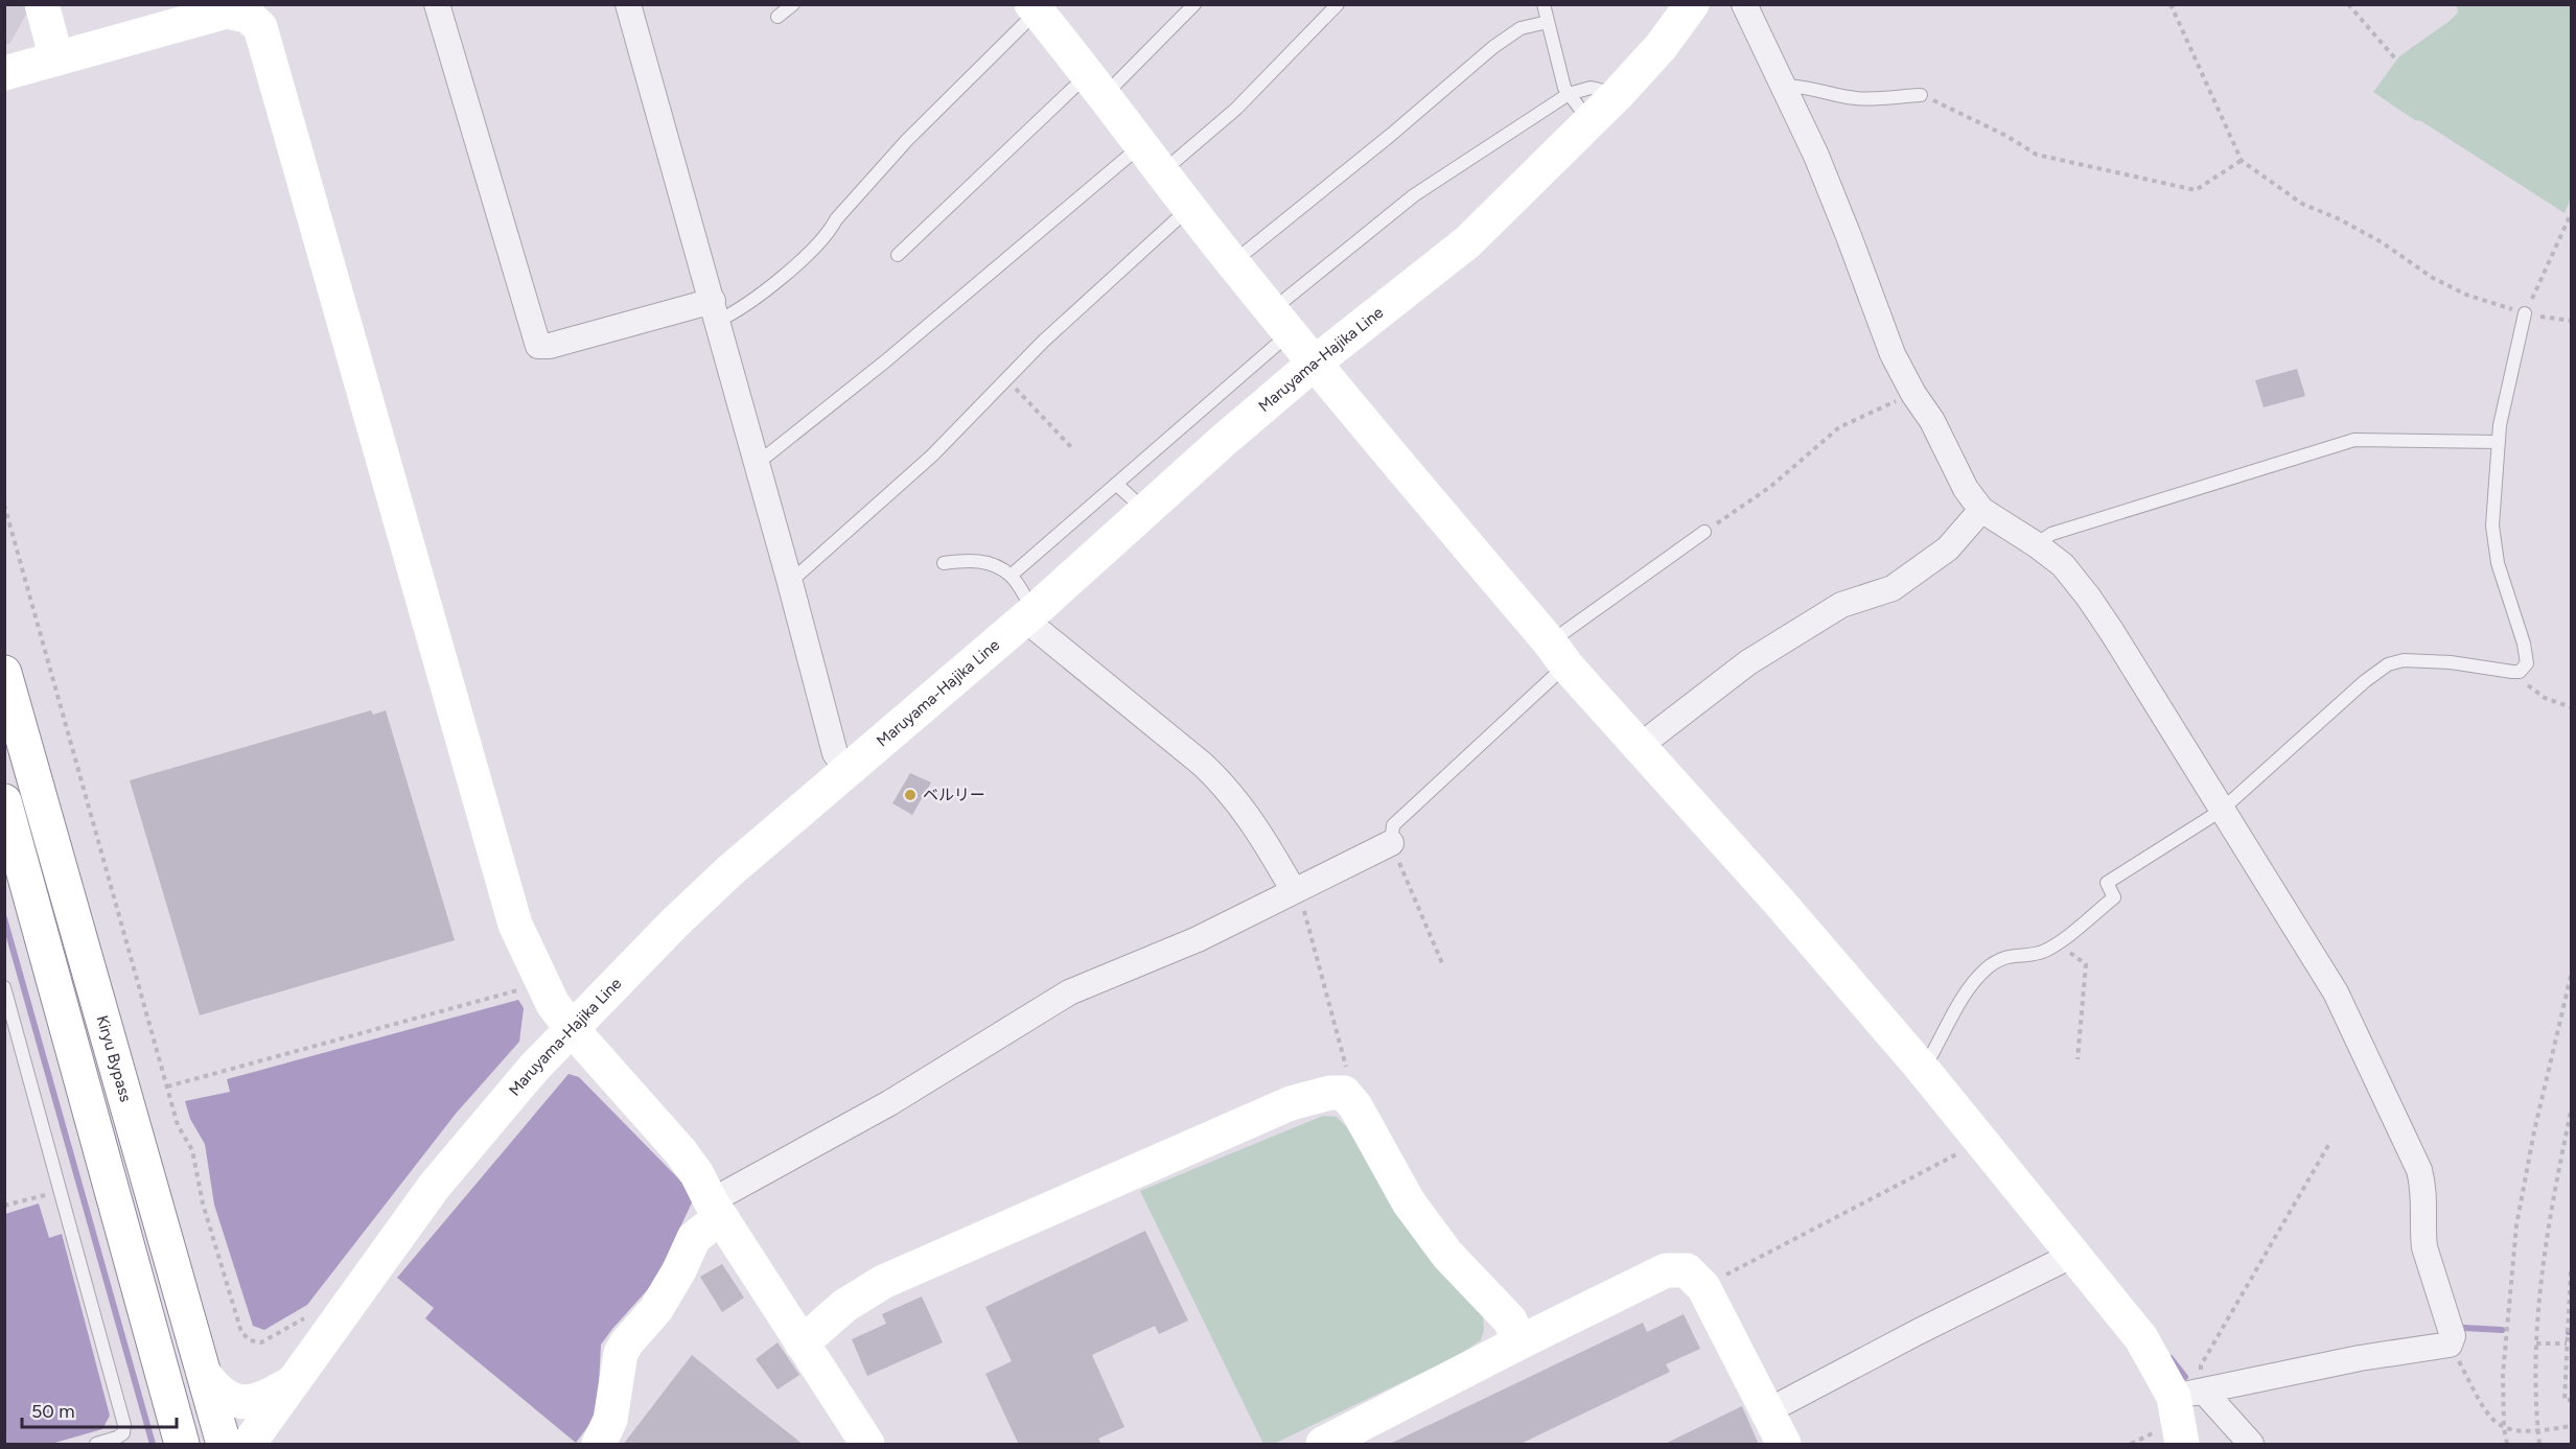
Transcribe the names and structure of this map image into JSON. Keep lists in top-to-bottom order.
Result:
{
  "streets": {
    "main road": ["Maruyama-Hajika Line", "Kiryu Bypass"]
  },
  "places": ["ベルリー"],
  "scale_bar": "50 m"
}
